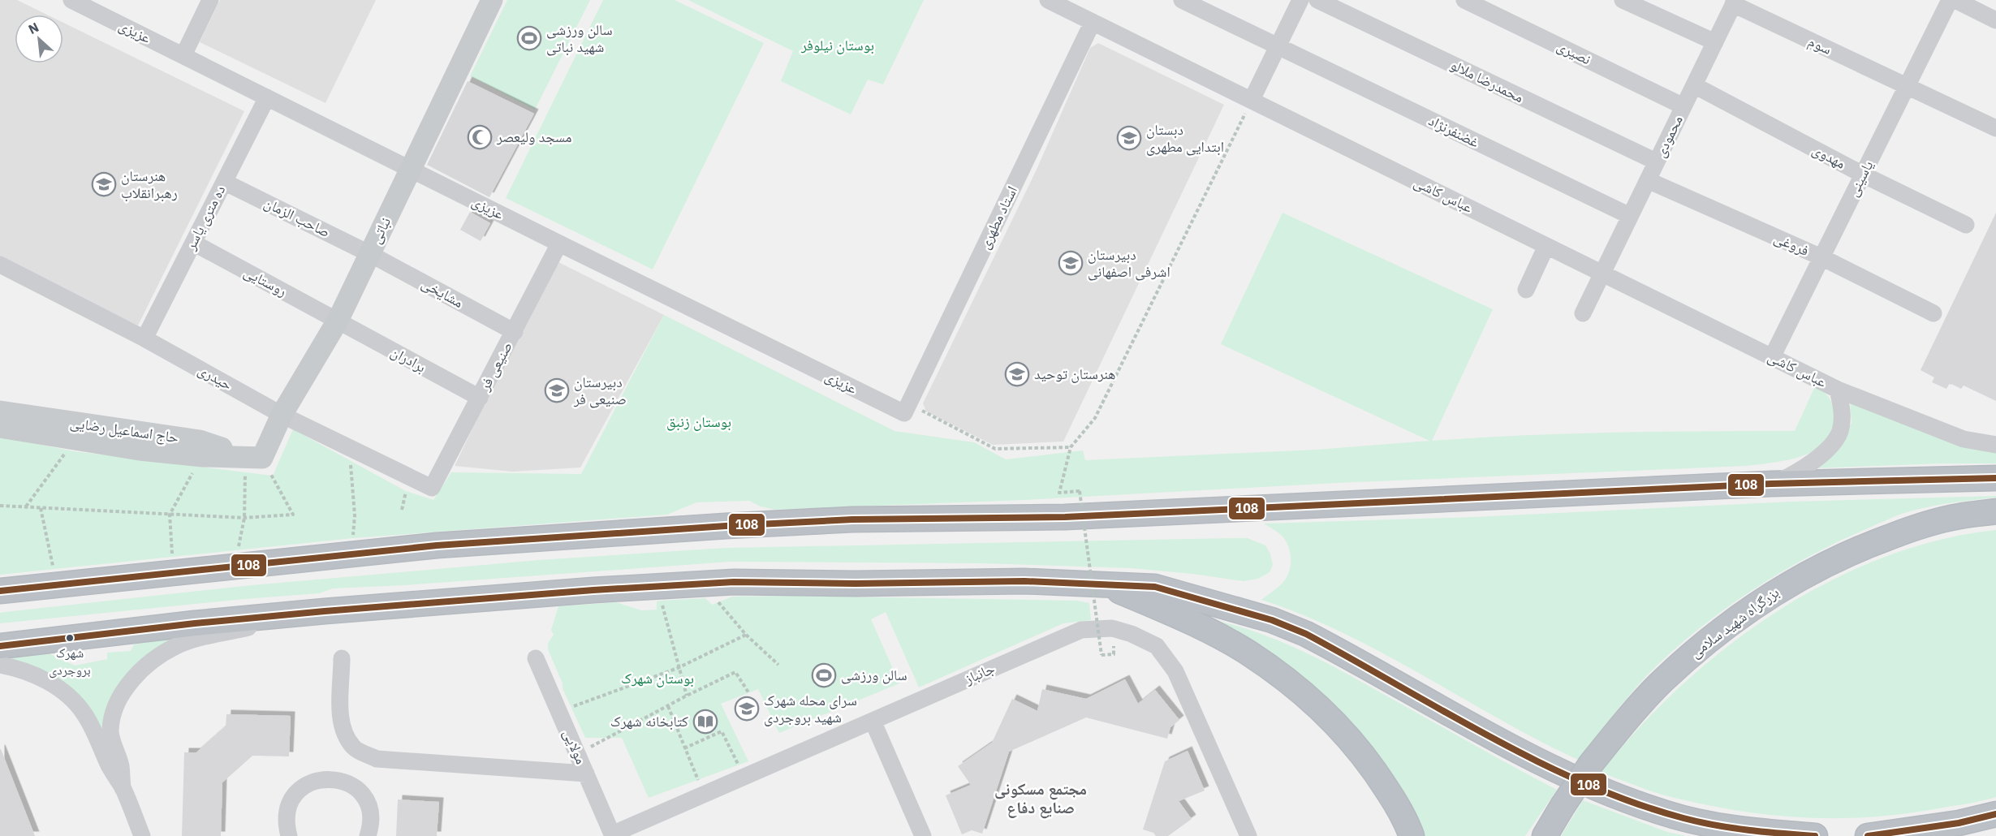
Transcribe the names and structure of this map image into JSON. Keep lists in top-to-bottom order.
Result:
{
  "streets": {
    "highway": ["بزرگراه شهید سلامی"],
    "main road": ["نباتی", "حاج اسماعیل رضایی"],
    "street": [
      "عزیزی",
      "سوم",
      "نصیری",
      "محمدرضا ملالو",
      "غضنفرنژاد",
      "محمودی",
      "مهدوی",
      "یاسینی",
      "عباس کاشی",
      "ده متری یاسر",
      "صاحب الزمان",
      "استاد مطهری",
      "فروغی",
      "روستایی",
      "مشایخی",
      "برادران",
      "صنیعی فر",
      "حیدری",
      "جانباز",
      "مولايی"
    ]
  },
  "crossings": [
    ["عزیزی", "ده متری یاسر"],
    ["عزیزی", "استاد مطهری"],
    ["عزیزی", "نباتی"],
    ["عزیزی", "صنیعی فر"],
    ["سوم", "محمودی"],
    ["سوم", "یاسینی"],
    ["نصیری", "محمودی"],
    ["محمدرضا ملالو", "محمودی"],
    ["غضنفرنژاد", "محمودی"],
    ["محمودی", "مهدوی"],
    ["محمودی", "عباس کاشی"],
    ["محمودی", "فروغی"],
    ["مهدوی", "یاسینی"],
    ["یاسینی", "عباس کاشی"],
    ["یاسینی", "فروغی"],
    ["عباس کاشی", "استاد مطهری"],
    ["ده متری یاسر", "صاحب الزمان"],
    ["ده متری یاسر", "روستایی"],
    ["ده متری یاسر", "حیدری"],
    ["صاحب الزمان", "نباتی"],
    ["صاحب الزمان", "مشایخی"],
    ["نباتی", "روستایی"],
    ["نباتی", "مشایخی"],
    ["نباتی", "برادران"],
    ["نباتی", "حیدری"],
    ["نباتی", "حاج اسماعیل رضایی"],
    ["روستایی", "برادران"],
    ["مشایخی", "صنیعی فر"],
    ["برادران", "صنیعی فر"],
    ["صنیعی فر", "حیدری"],
    ["جانباز", "مولايی"]
  ],
  "districts": ["مجتمع مسکونی صنایع دفاع"],
  "parks": ["بوستان نیلوفر", "بوستان زنبق", "بوستان شهرک"],
  "places": {
    "sports": ["سالن ورزشی شهید نباتی", "سالن ورزشی"],
    "mosque": ["مسجد ولیعصر"],
    "school or university": [
      "دبستان ابتدایی مطهری",
      "هنرستان رهبرانقلاب",
      "دبیرستان اشرفی اصفهانی",
      "هنرستان توحید",
      "دبیرستان صنیعی فر",
      "سرای محله شهرک شهید بروجردی"
    ],
    "other": ["شهرک بروجردی"],
    "library": ["کتابخانه شهرک"]
  },
  "lines": ["transit line 108"],
  "north": "top left"
}
